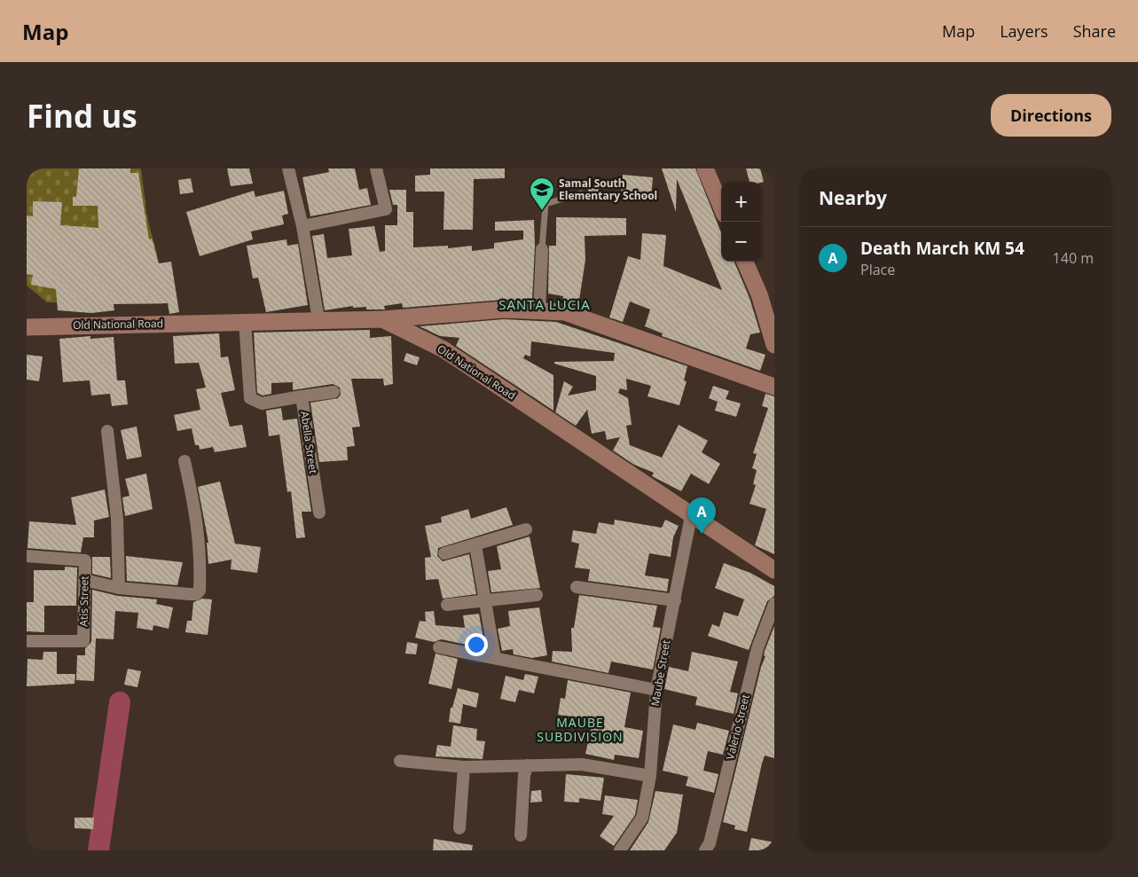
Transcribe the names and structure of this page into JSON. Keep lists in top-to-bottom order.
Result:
{
  "streets": {
    "main road": ["Old National Road"],
    "street": [
      "Abella Street",
      "Atis Street",
      "Maube Street",
      "Valerio Street"
    ]
  },
  "crossings": [
    ["Old National Road", "Abella Street"],
    ["Old National Road", "Maube Street"]
  ],
  "districts": ["SANTA LUCIA", "MAUBE SUBDIVISION"],
  "places": {
    "school or university": ["Samal South Elementary School"]
  },
  "page": {
    "header": "Map",
    "nav": ["Map", "Layers", "Share"],
    "buttons": "Directions",
    "title": "Find us",
    "heading": "Nearby",
    "map_buttons": ["+", "−"],
    "list": [
      {
        "mark": "A",
        "name": "Death March KM 54",
        "note": "Place",
        "value": "140 m"
      }
    ],
    "pins": "A"
  }
}
